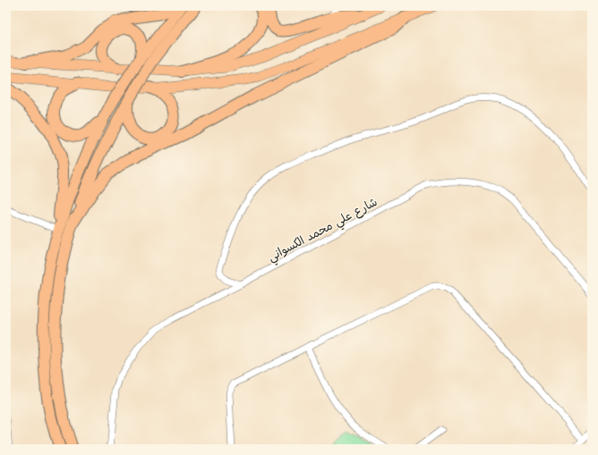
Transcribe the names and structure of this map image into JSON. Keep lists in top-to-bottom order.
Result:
{
  "streets": {
    "street": ["شارع علي محمد الكسواني"]
  }
}
